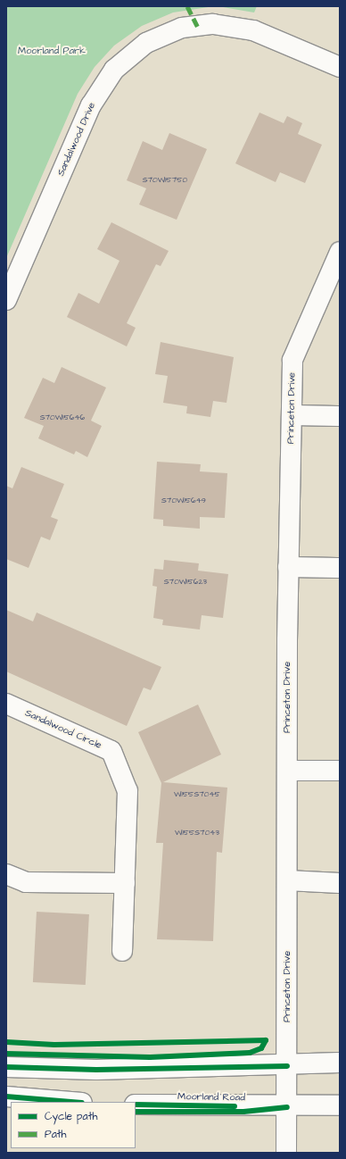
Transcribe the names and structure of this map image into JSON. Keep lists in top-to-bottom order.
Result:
{
  "streets": {
    "street": [
      "Sandalwood Drive",
      "Princeton Drive",
      "Sandalwood Circle",
      "Moorland Road"
    ]
  },
  "crossings": [
    ["Princeton Drive", "Moorland Road"]
  ],
  "parks": ["Moorland Park"],
  "house_numbers": [
    "S70W15750",
    "S70W15646",
    "S70W15649",
    "S70W15623",
    "W155S7045",
    "W155S7043"
  ],
  "legend": ["Cycle path", "Path"]
}
